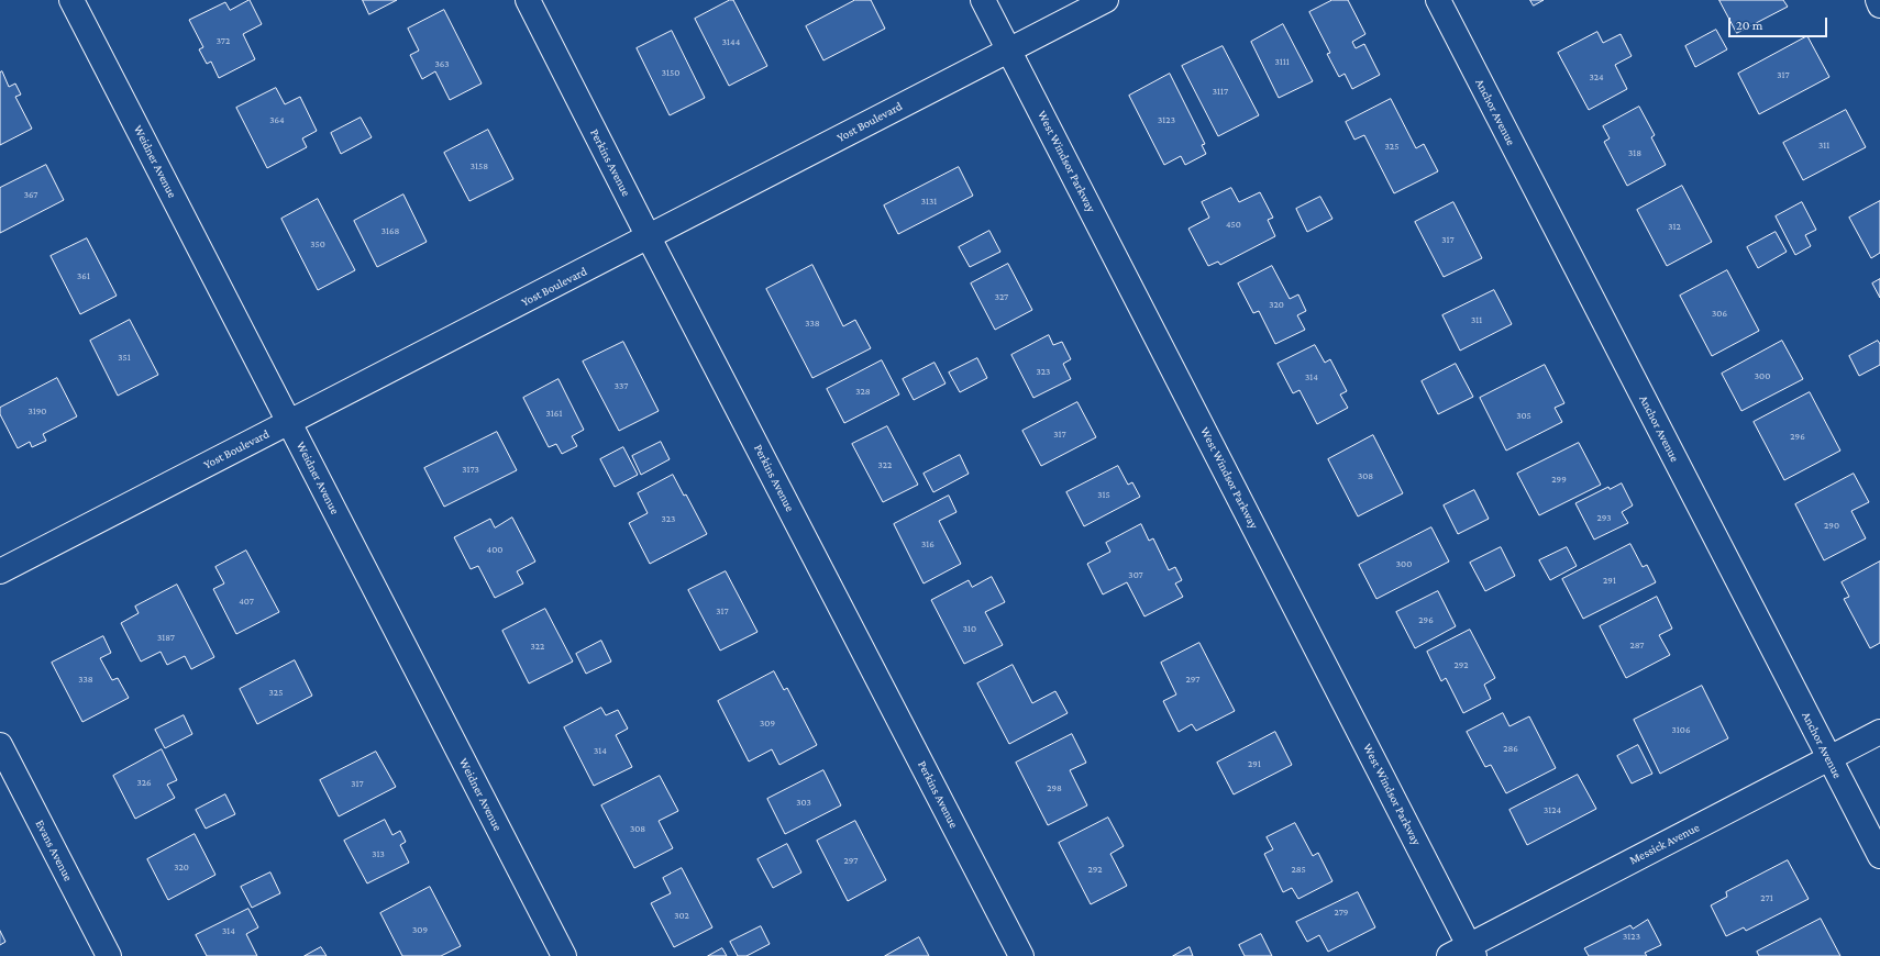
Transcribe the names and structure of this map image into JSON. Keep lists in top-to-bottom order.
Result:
{
  "streets": {
    "street": [
      "Anchor Avenue",
      "Yost Boulevard",
      "Weidner Avenue",
      "West Windsor Parkway",
      "Perkins Avenue",
      "Messick Avenue",
      "Evans Avenue"
    ]
  },
  "crossings": [
    ["Anchor Avenue", "Messick Avenue"],
    ["Yost Boulevard", "Weidner Avenue"],
    ["Yost Boulevard", "West Windsor Parkway"],
    ["Yost Boulevard", "Perkins Avenue"],
    ["West Windsor Parkway", "Messick Avenue"]
  ],
  "house_numbers": [
    "372",
    "3144",
    "3111",
    "363",
    "3150",
    "317",
    "324",
    "3117",
    "364",
    "3123",
    "311",
    "325",
    "318",
    "3158",
    "367",
    "3131",
    "450",
    "312",
    "3168",
    "317",
    "350",
    "361",
    "327",
    "320",
    "306",
    "311",
    "338",
    "351",
    "323",
    "300",
    "314",
    "337",
    "328",
    "3190",
    "3161",
    "305",
    "317",
    "296",
    "322",
    "3173",
    "308",
    "299",
    "315",
    "293",
    "323",
    "290",
    "316",
    "400",
    "300",
    "307",
    "291",
    "407",
    "317",
    "296",
    "310",
    "3187",
    "287",
    "322",
    "292",
    "338",
    "297",
    "325",
    "309",
    "3106",
    "286",
    "314",
    "291",
    "326",
    "317",
    "298",
    "303",
    "3124",
    "308",
    "313",
    "297",
    "320",
    "292",
    "285",
    "271",
    "279",
    "302",
    "309",
    "314",
    "3123"
  ],
  "scale_bar": "20 m"
}
